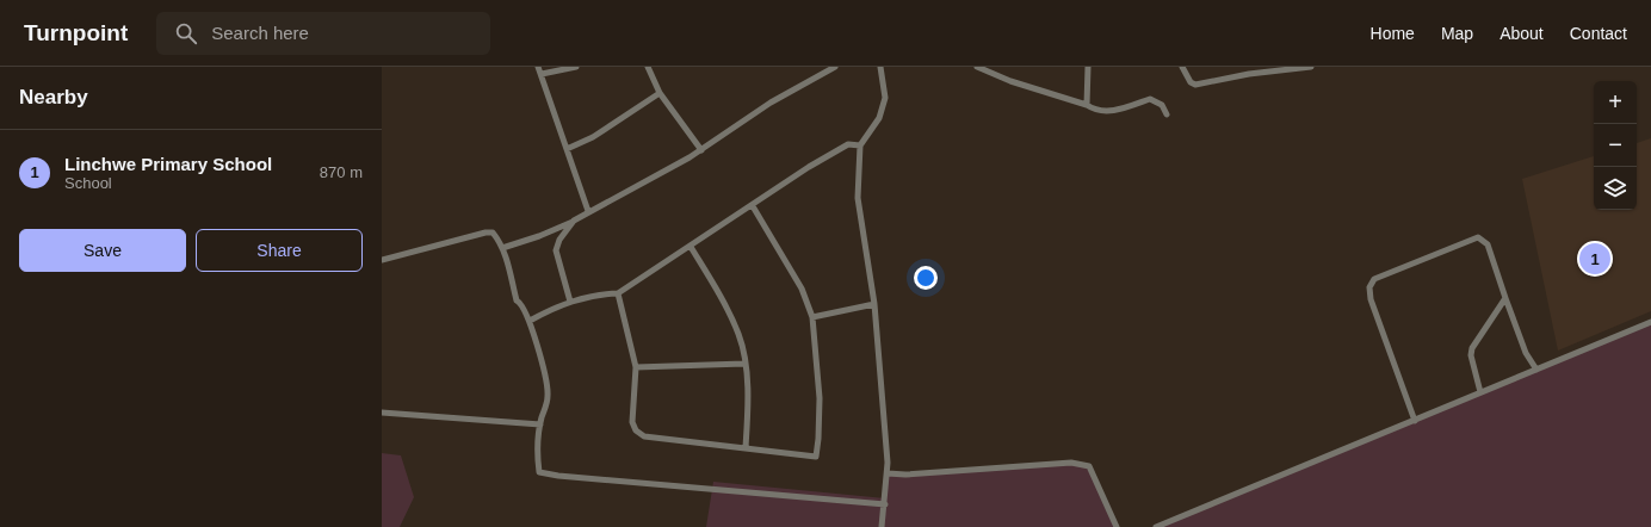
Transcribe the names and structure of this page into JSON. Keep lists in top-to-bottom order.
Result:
{
  "page": {
    "header": "Turnpoint",
    "search": "Search here",
    "nav": [
      "Home",
      "Map",
      "About",
      "Contact"
    ],
    "heading": "Nearby",
    "map_buttons": ["+", "−"],
    "list": [
      {
        "mark": "1",
        "name": "Linchwe Primary School",
        "note": "School",
        "value": "870 m"
      }
    ],
    "buttons": ["Save", "Share"],
    "pins": "1"
  }
}
